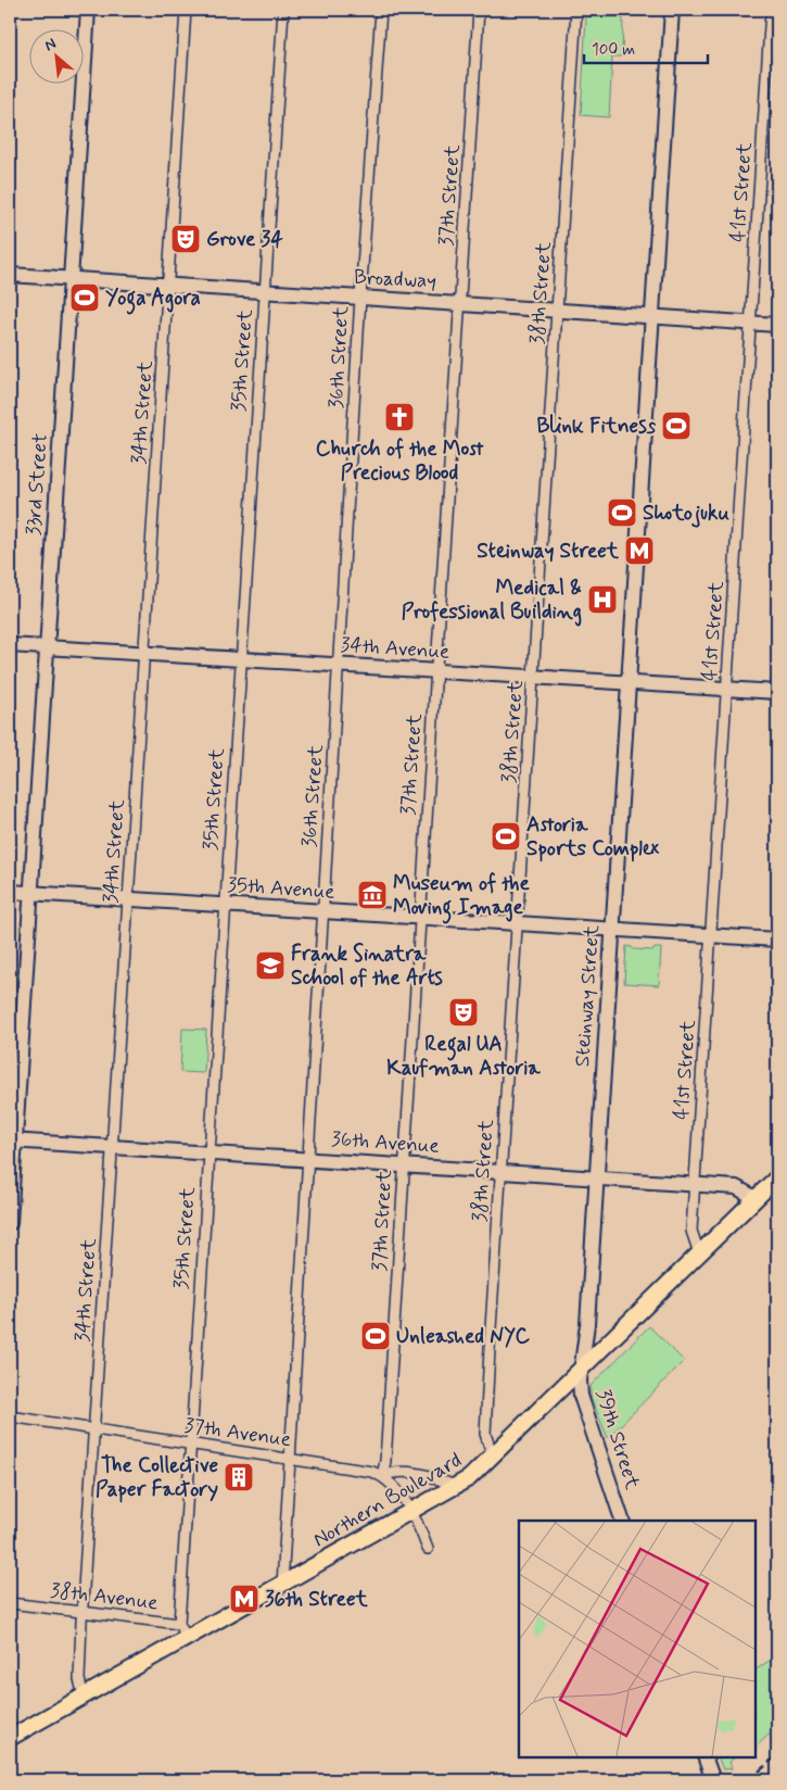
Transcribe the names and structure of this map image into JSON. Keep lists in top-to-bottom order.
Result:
{
  "streets": {
    "main road": ["Northern Boulevard"],
    "street": [
      "41st Street",
      "37th Street",
      "Broadway",
      "38th Street",
      "36th Street",
      "35th Street",
      "34th Street",
      "33rd Street",
      "34th Avenue",
      "35th Avenue",
      "Steinway Street",
      "36th Avenue",
      "37th Avenue",
      "39th Street",
      "38th Avenue"
    ]
  },
  "crossings": [
    ["41st Street", "Broadway"],
    ["41st Street", "34th Avenue"],
    ["41st Street", "35th Avenue"],
    ["41st Street", "36th Avenue"],
    ["41st Street", "Northern Boulevard"],
    ["37th Street", "Broadway"],
    ["37th Street", "34th Avenue"],
    ["37th Street", "35th Avenue"],
    ["37th Street", "36th Avenue"],
    ["37th Street", "37th Avenue"],
    ["Broadway", "38th Street"],
    ["Broadway", "36th Street"],
    ["Broadway", "35th Street"],
    ["Broadway", "34th Street"],
    ["Broadway", "33rd Street"],
    ["Broadway", "Steinway Street"],
    ["38th Street", "34th Avenue"],
    ["38th Street", "35th Avenue"],
    ["38th Street", "36th Avenue"],
    ["38th Street", "Northern Boulevard"],
    ["36th Street", "34th Avenue"],
    ["36th Street", "35th Avenue"],
    ["36th Street", "36th Avenue"],
    ["36th Street", "37th Avenue"],
    ["36th Street", "Northern Boulevard"],
    ["35th Street", "34th Avenue"],
    ["35th Street", "35th Avenue"],
    ["35th Street", "36th Avenue"],
    ["35th Street", "37th Avenue"],
    ["35th Street", "38th Avenue"],
    ["34th Street", "34th Avenue"],
    ["34th Street", "35th Avenue"],
    ["34th Street", "36th Avenue"],
    ["34th Street", "37th Avenue"],
    ["34th Street", "Northern Boulevard"],
    ["34th Street", "38th Avenue"],
    ["33rd Street", "34th Avenue"],
    ["33rd Street", "35th Avenue"],
    ["33rd Street", "36th Avenue"],
    ["34th Avenue", "Steinway Street"],
    ["35th Avenue", "Steinway Street"],
    ["Steinway Street", "36th Avenue"],
    ["Steinway Street", "39th Street"],
    ["Steinway Street", "Northern Boulevard"],
    ["36th Avenue", "Northern Boulevard"],
    ["37th Avenue", "Northern Boulevard"],
    ["39th Street", "Northern Boulevard"],
    ["Northern Boulevard", "38th Avenue"]
  ],
  "places": {
    "theatre": ["Grove 34", "Regal UA Kaufman Astoria"],
    "sports": [
      "Yoga Agora",
      "Blink Fitness",
      "Shotojuku",
      "Astoria Sports Complex",
      "Unleashed NYC"
    ],
    "church": ["Church of the Most Precious Blood"],
    "metro station": ["Steinway Street", "36th Street"],
    "hospital": ["Medical & Professional Building"],
    "museum": ["Museum of the Moving Image"],
    "school or university": ["Frank Sinatra School of the Arts"],
    "building": ["The Collective Paper Factory"]
  },
  "scale_bar": "100 m",
  "north": "top left"
}
